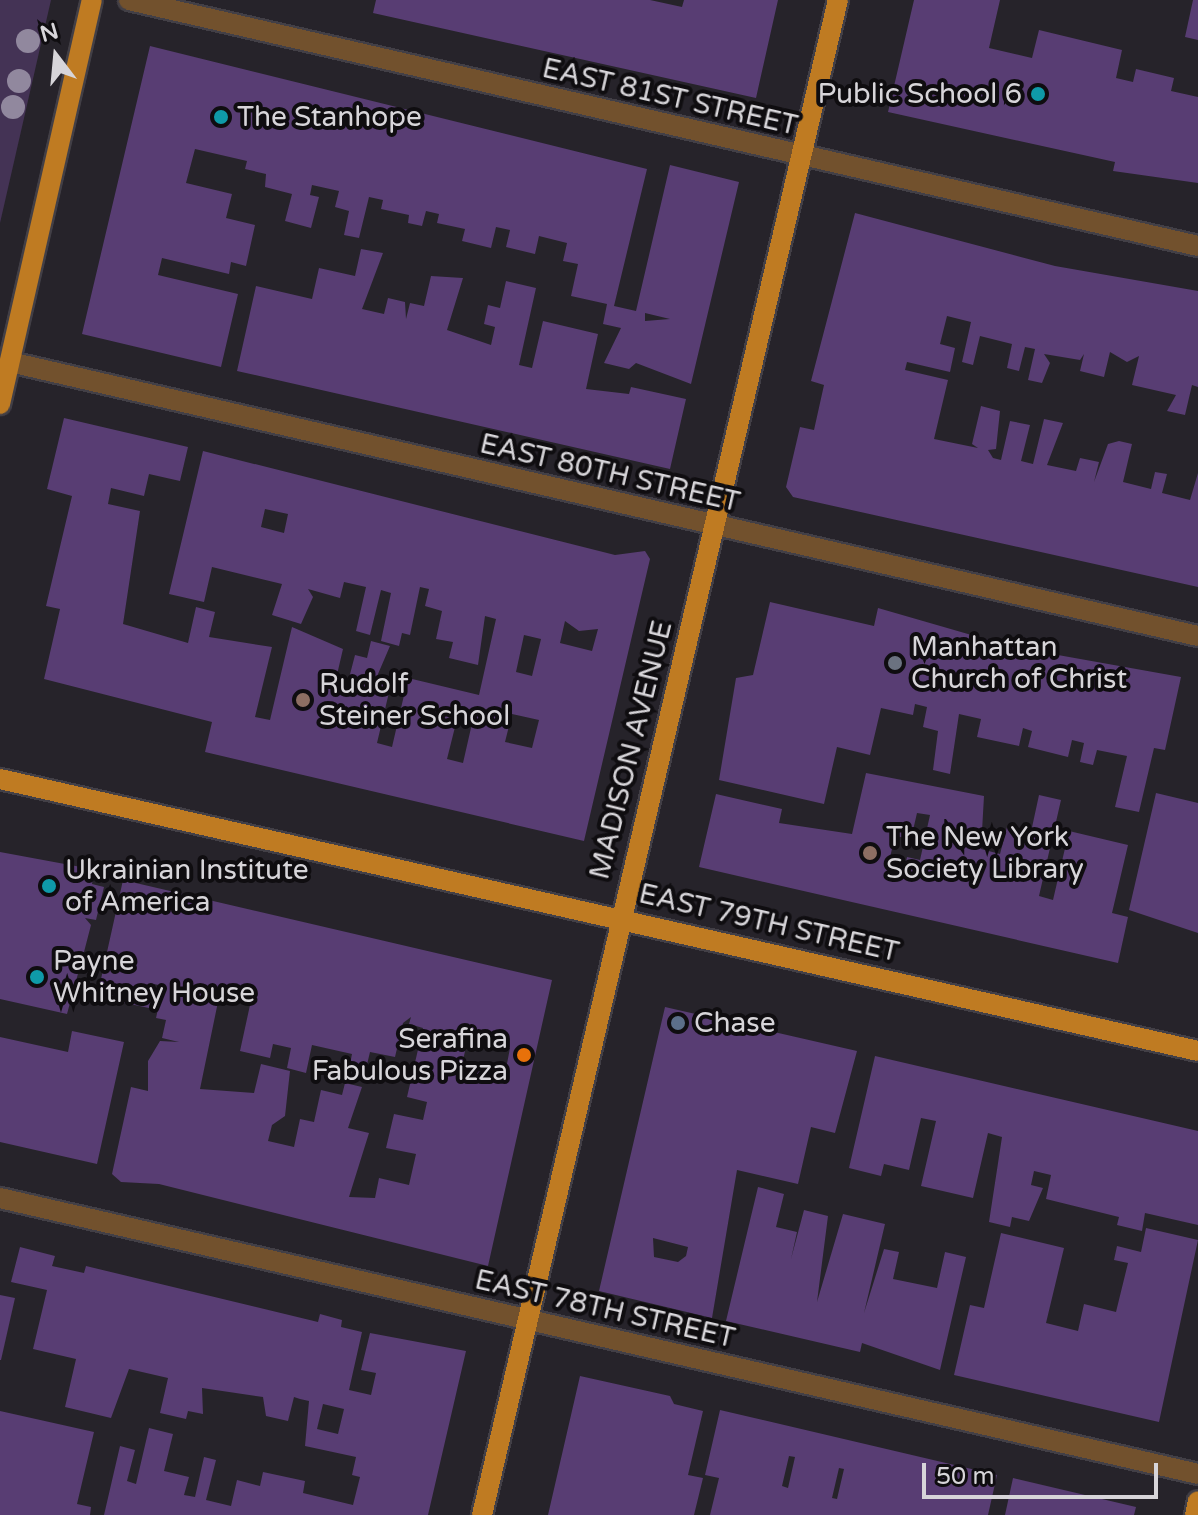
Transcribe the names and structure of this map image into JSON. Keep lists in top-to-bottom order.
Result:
{
  "streets": {
    "main road": ["MADISON AVENUE", "EAST 79TH STREET"],
    "street": ["EAST 81ST STREET", "EAST 80TH STREET", "EAST 78TH STREET"]
  },
  "crossings": [
    ["EAST 81ST STREET", "MADISON AVENUE"],
    ["EAST 80TH STREET", "MADISON AVENUE"],
    ["MADISON AVENUE", "EAST 79TH STREET"],
    ["MADISON AVENUE", "EAST 78TH STREET"]
  ],
  "places": [
    "Public School 6",
    "The Stanhope",
    "Manhattan Church of Christ",
    "Rudolf Steiner School",
    "The New York Society Library",
    "Ukrainian Institute of America",
    "Payne Whitney House",
    "Chase",
    "Serafina Fabulous Pizza"
  ],
  "scale_bar": "50 m",
  "north": "top"
}
